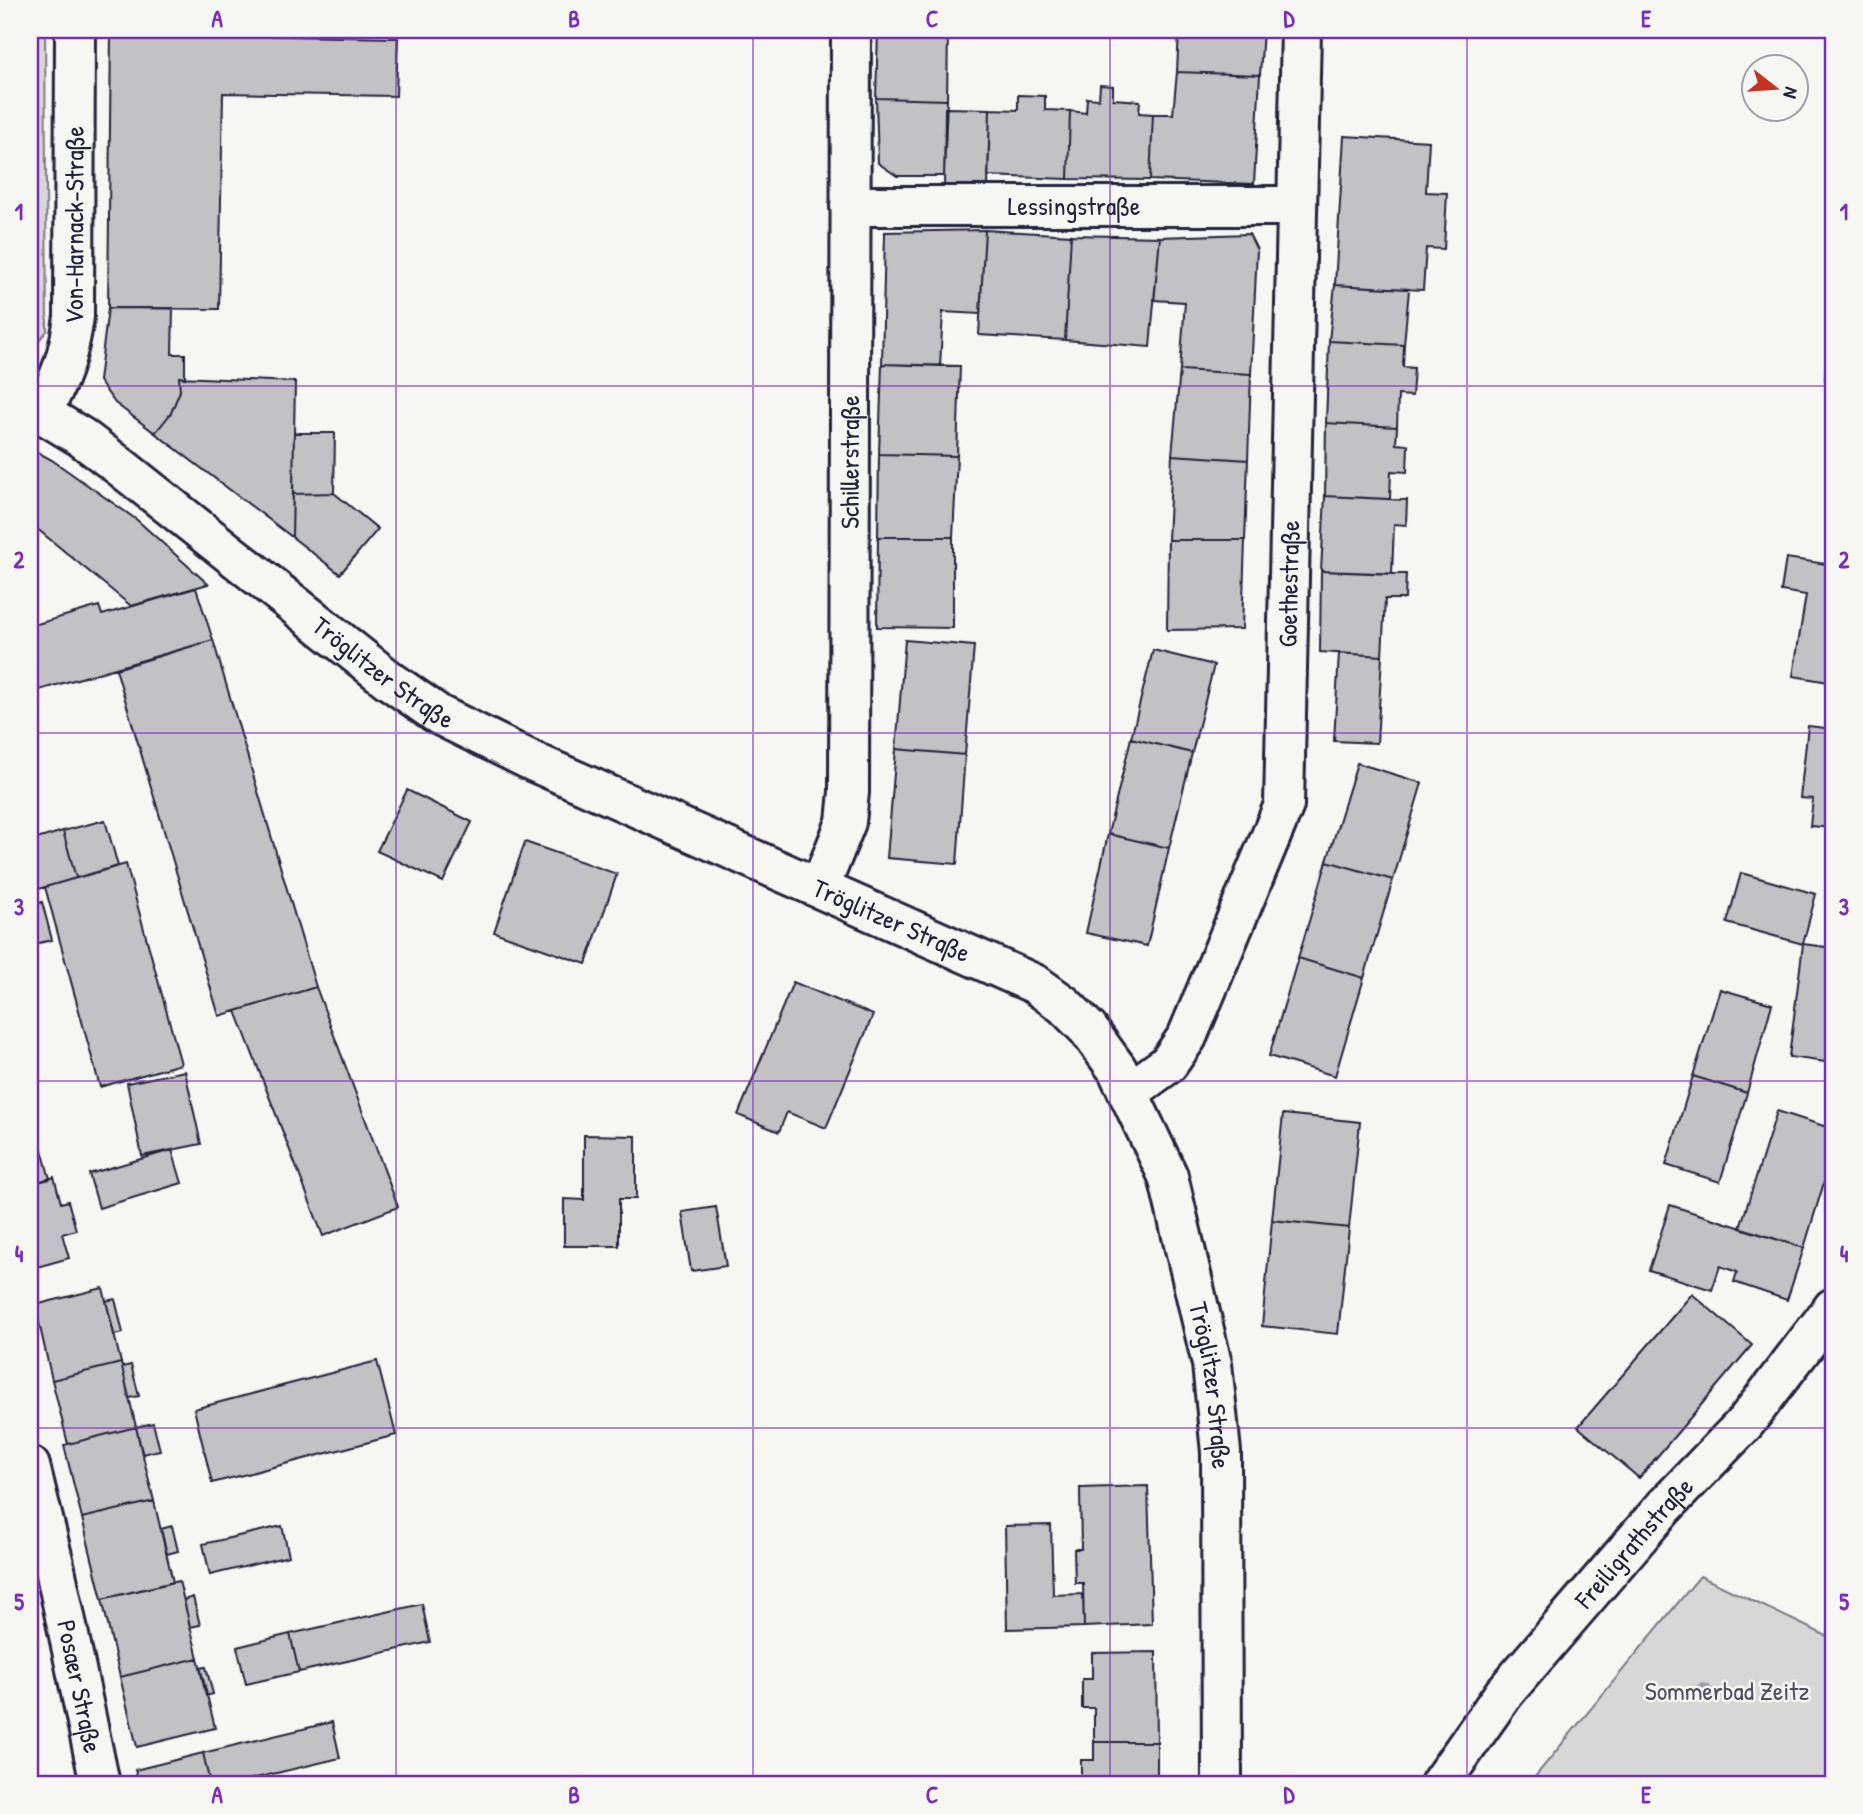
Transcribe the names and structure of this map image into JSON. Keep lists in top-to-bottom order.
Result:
{
  "streets": {
    "street": [
      "Lessingstraße",
      "Von-Harnack-Straße",
      "Schillerstraße",
      "Goethestraße",
      "Tröglitzer Straße",
      "Freiligrathstraße",
      "Posaer Straße"
    ]
  },
  "crossings": [
    ["Lessingstraße", "Schillerstraße"],
    ["Lessingstraße", "Goethestraße"],
    ["Von-Harnack-Straße", "Tröglitzer Straße"],
    ["Schillerstraße", "Tröglitzer Straße"],
    ["Goethestraße", "Tröglitzer Straße"]
  ],
  "parks": ["Sommerbad Zeitz"],
  "north": "right",
  "grid": {
    "columns": [
      "A",
      "B",
      "C",
      "D",
      "E"
    ],
    "rows": [
      "1",
      "2",
      "3",
      "4",
      "5"
    ]
  }
}
